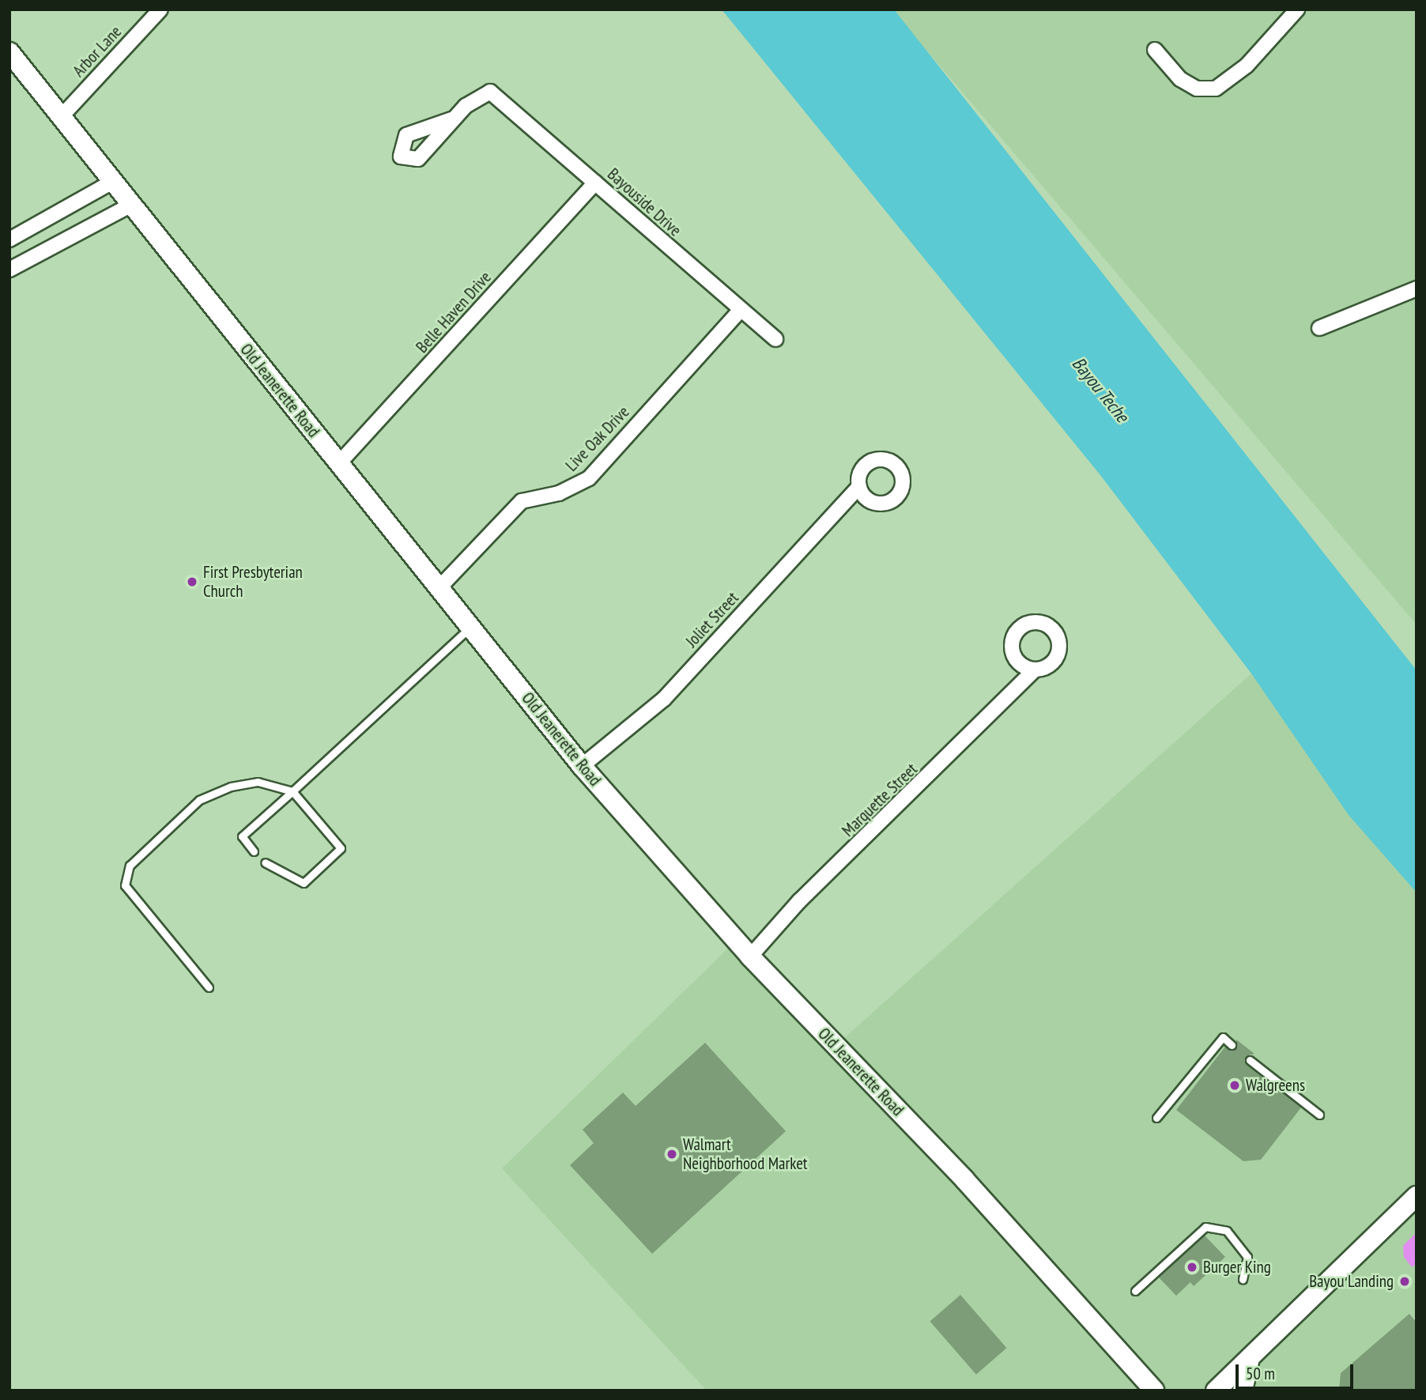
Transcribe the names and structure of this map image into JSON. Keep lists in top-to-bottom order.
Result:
{
  "streets": {
    "main road": ["Old Jeanerette Road"],
    "street": [
      "Arbor Lane",
      "Bayouside Drive",
      "Belle Haven Drive",
      "Live Oak Drive",
      "Joliet Street",
      "Marquette Street"
    ]
  },
  "crossings": [
    ["Arbor Lane", "Old Jeanerette Road"],
    ["Bayouside Drive", "Belle Haven Drive"],
    ["Bayouside Drive", "Live Oak Drive"],
    ["Belle Haven Drive", "Old Jeanerette Road"],
    ["Old Jeanerette Road", "Live Oak Drive"],
    ["Old Jeanerette Road", "Joliet Street"],
    ["Old Jeanerette Road", "Marquette Street"]
  ],
  "water": ["Bayou Teche"],
  "places": [
    "First Presbyterian Church",
    "Walgreens",
    "Walmart Neighborhood Market",
    "Burger King",
    "Bayou Landing"
  ],
  "scale_bar": "50 m"
}
